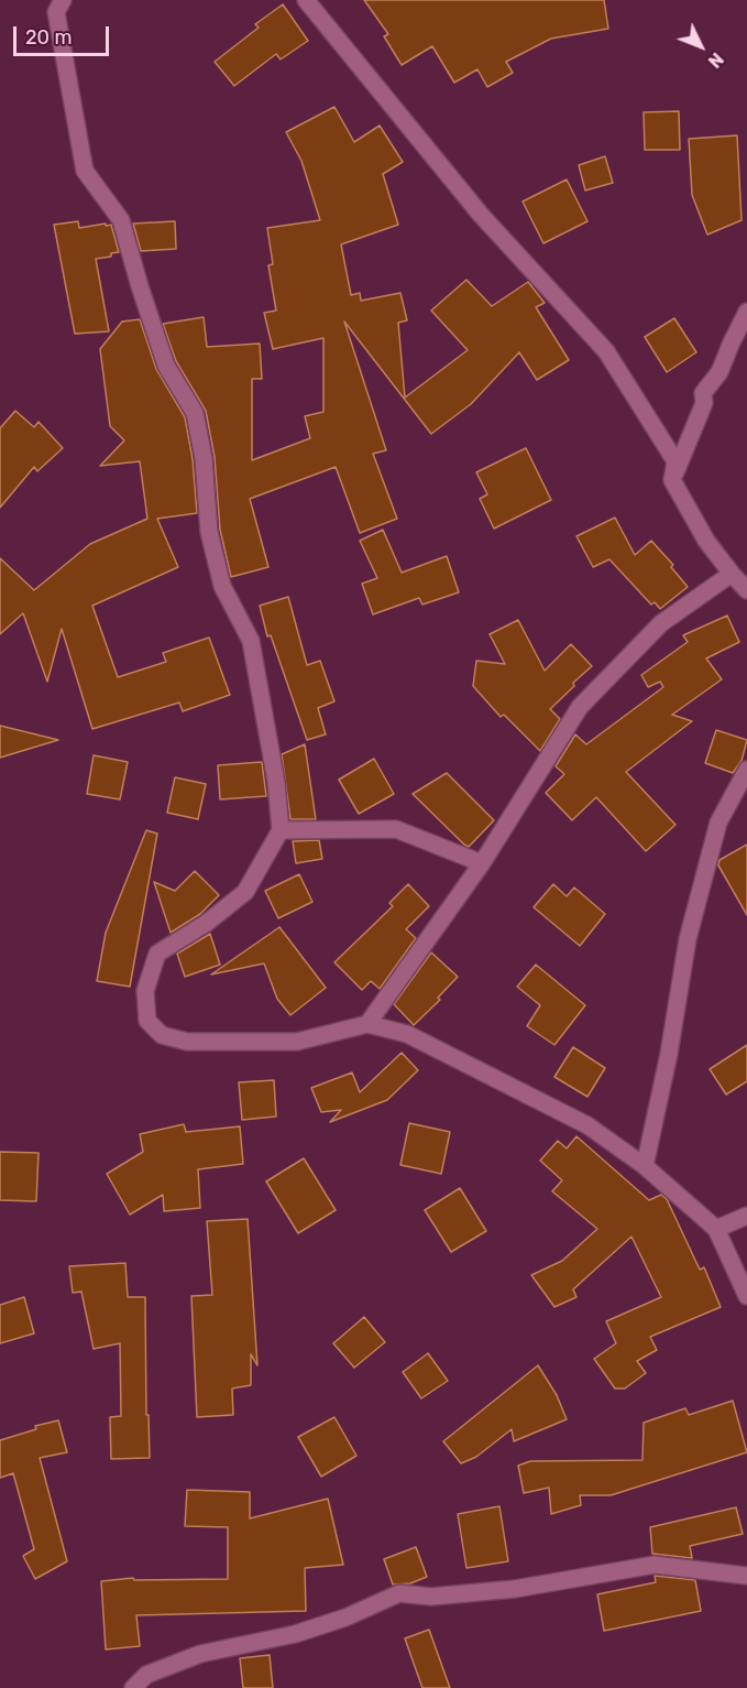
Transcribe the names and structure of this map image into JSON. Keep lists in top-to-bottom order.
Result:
{
  "scale_bar": "20 m",
  "north": "bottom right"
}
